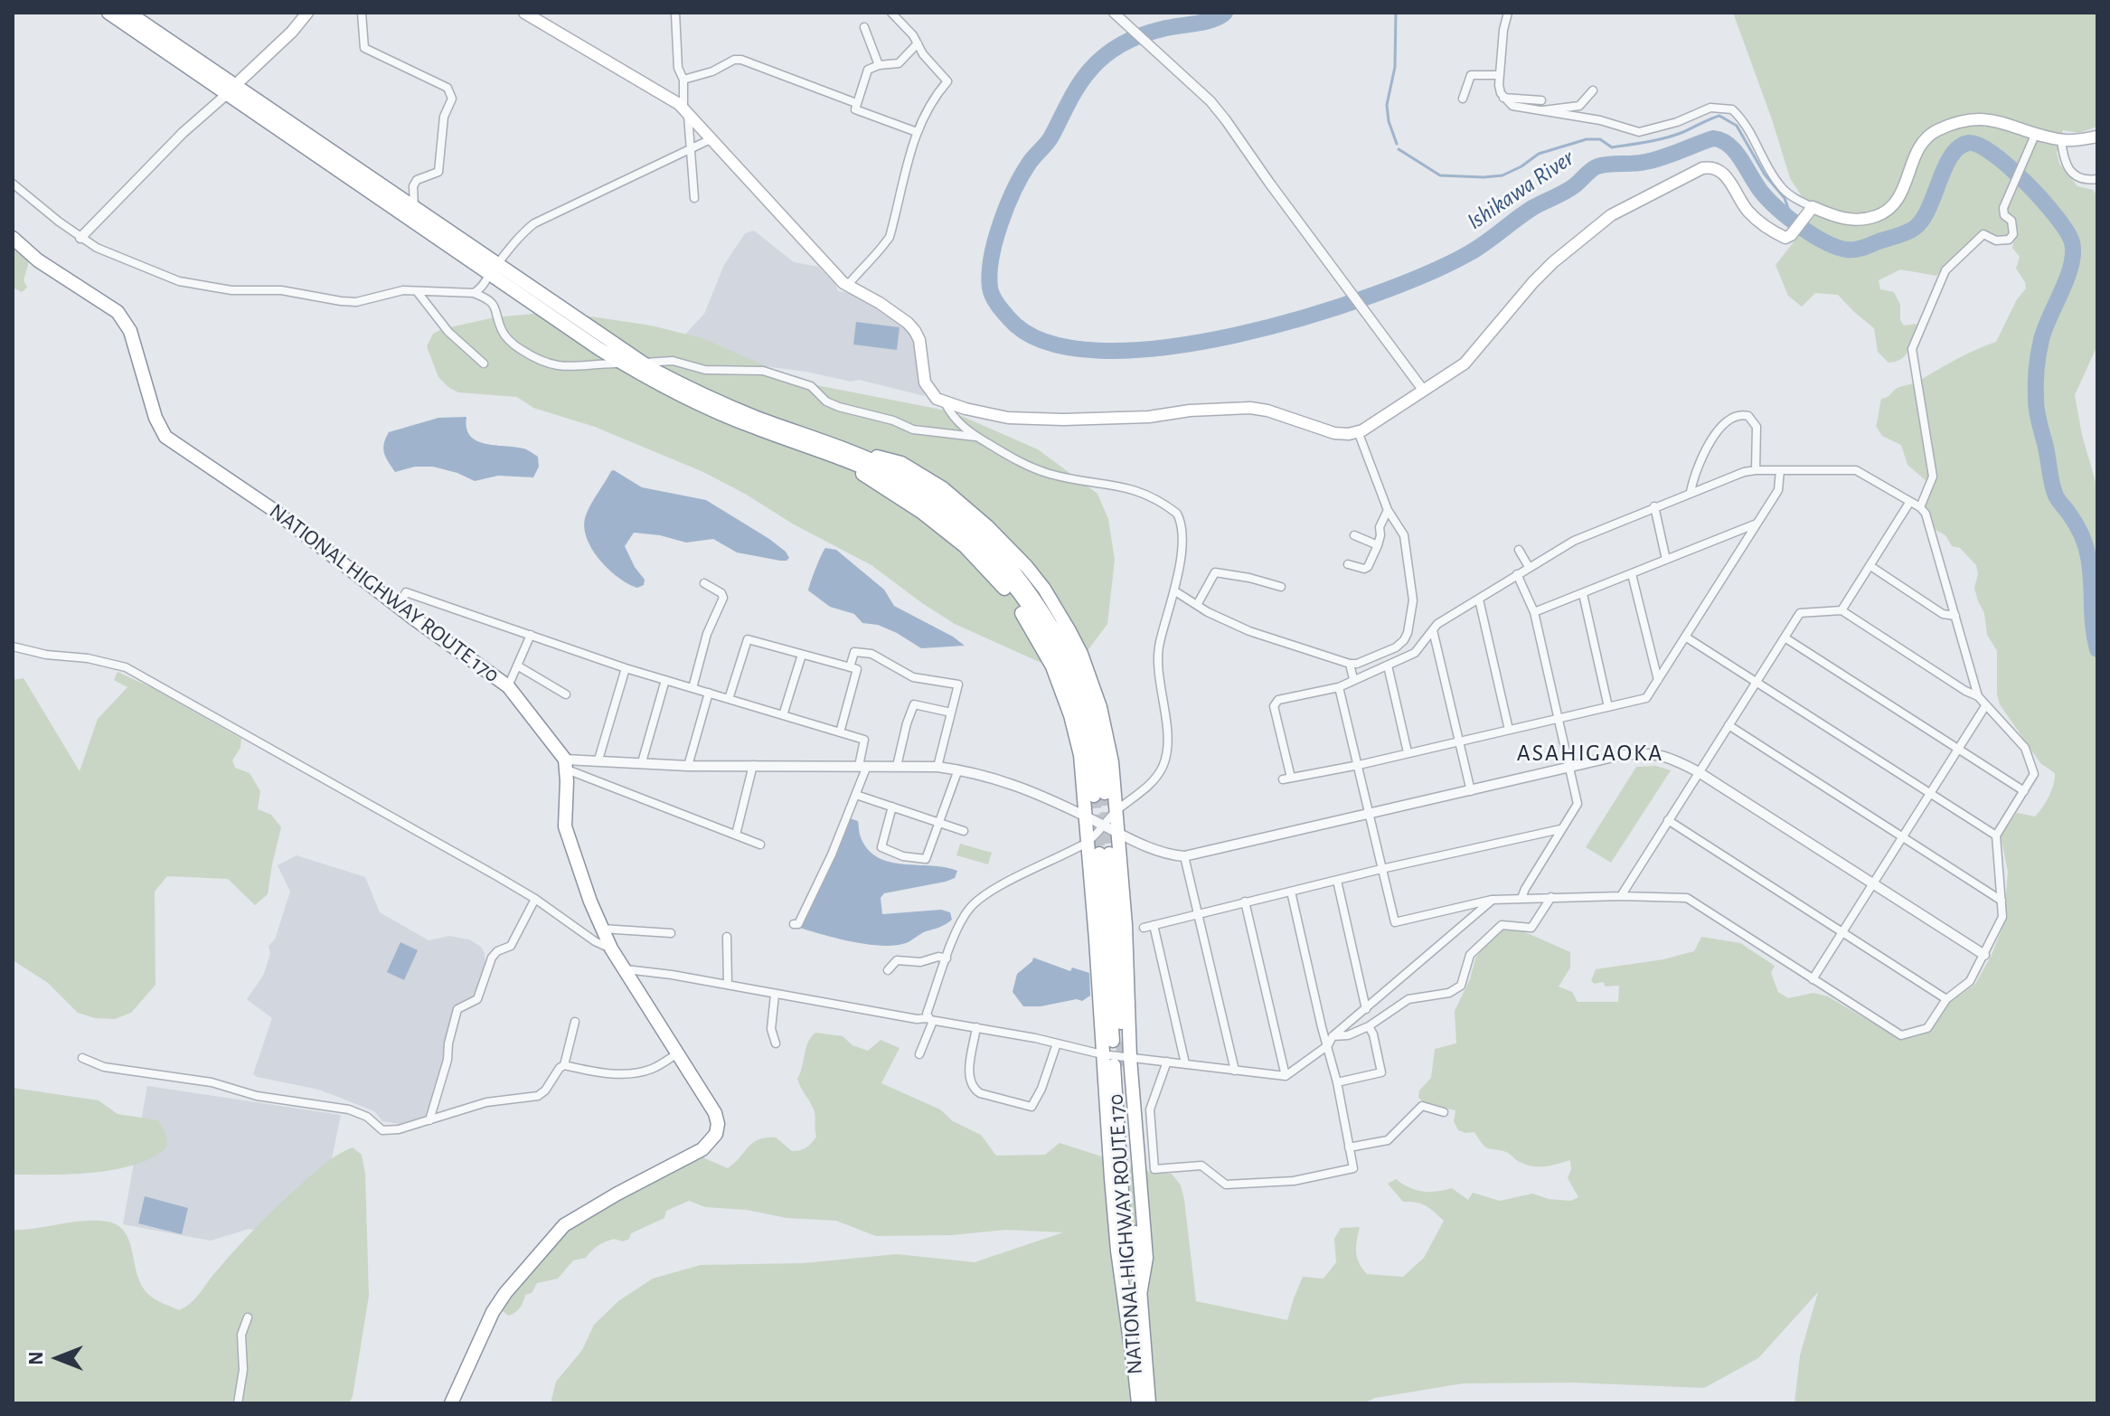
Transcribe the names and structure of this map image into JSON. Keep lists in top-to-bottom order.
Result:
{
  "streets": {
    "highway": ["NATIONAL HIGHWAY ROUTE 170"]
  },
  "districts": ["ASAHIGAOKA"],
  "water": ["Ishikawa River"],
  "north": "left"
}
